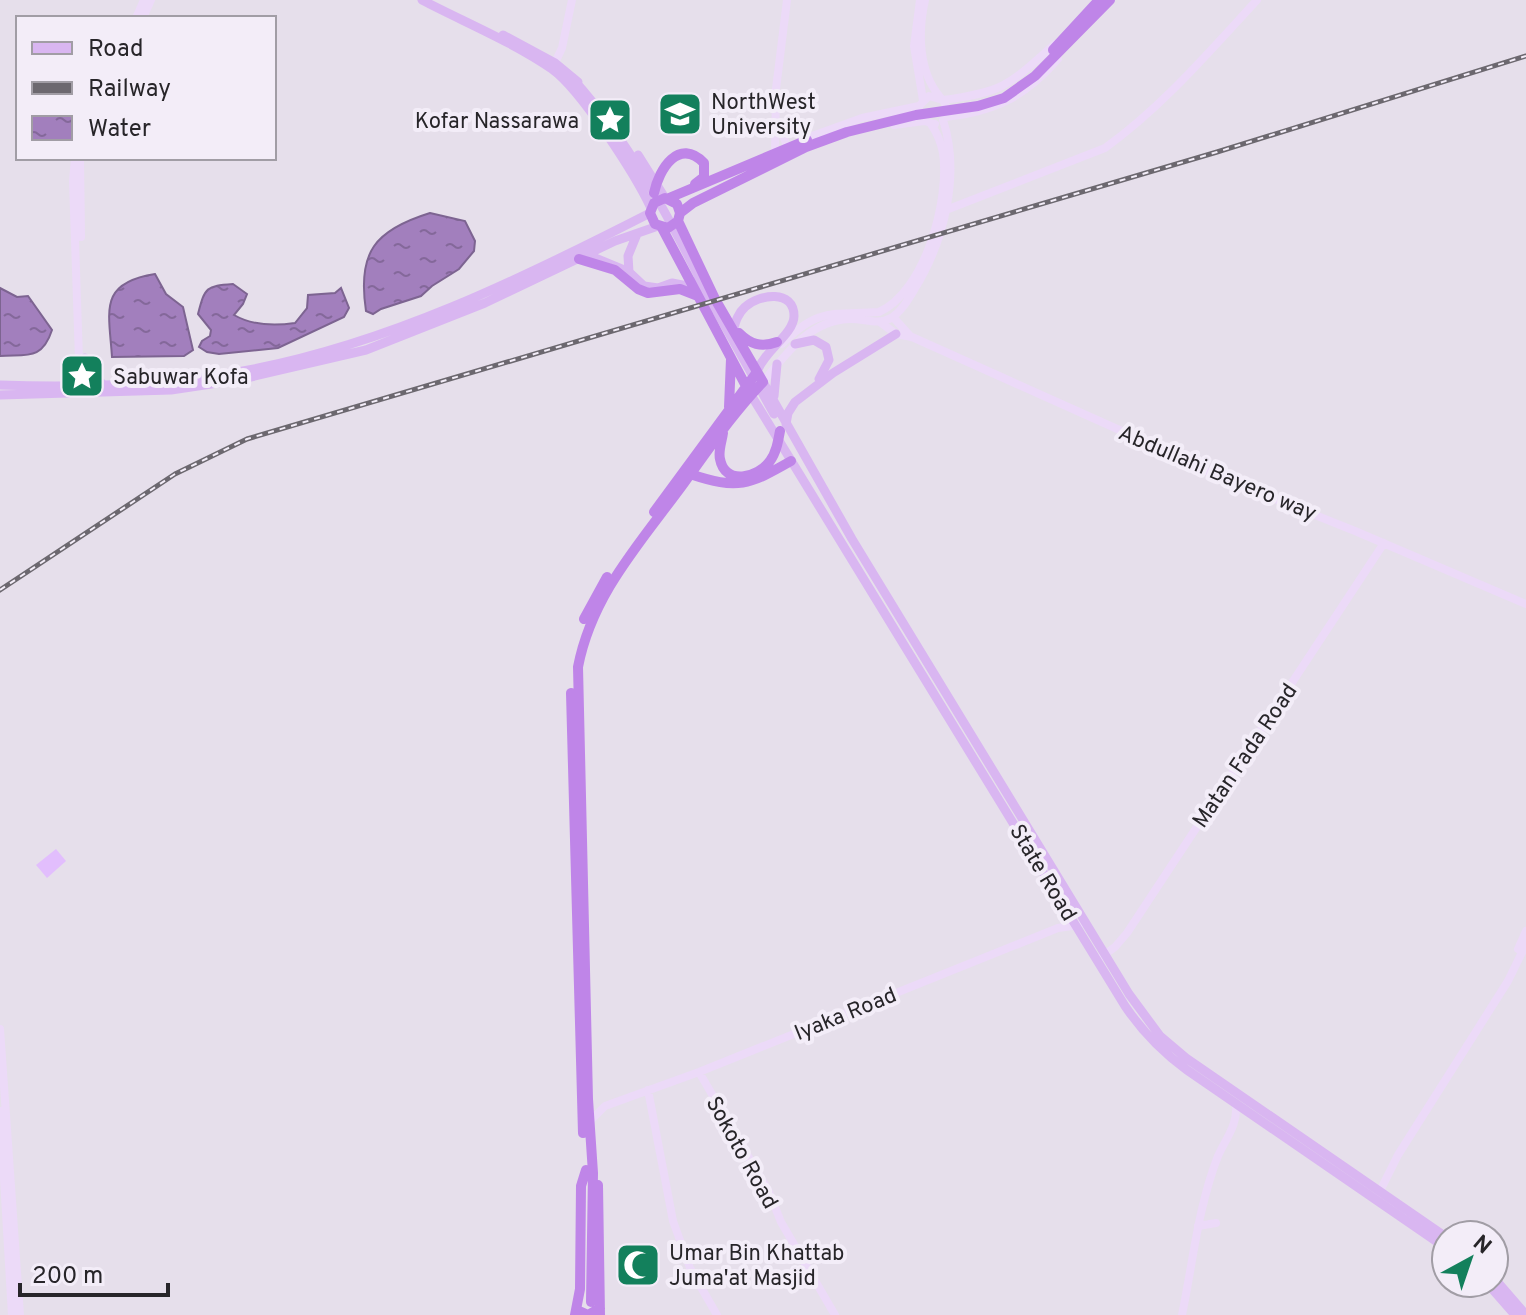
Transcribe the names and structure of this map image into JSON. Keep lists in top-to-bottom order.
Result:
{
  "streets": {
    "main road": ["State Road"],
    "street": [
      "Abdullahi Bayero way",
      "Matan Fada Road",
      "Iyaka Road",
      "Sokoto Road"
    ]
  },
  "crossings": [
    ["Abdullahi Bayero way", "Matan Fada Road"],
    ["Matan Fada Road", "State Road"],
    ["State Road", "Iyaka Road"],
    ["Iyaka Road", "Sokoto Road"]
  ],
  "places": {
    "school or university": ["NorthWest University"],
    "place": ["Kofar Nassarawa", "Sabuwar Kofa"],
    "mosque": ["Umar Bin Khattab Juma'at Masjid"]
  },
  "legend": ["Road", "Railway", "Water"],
  "scale_bar": "200 m",
  "north": "top right"
}
